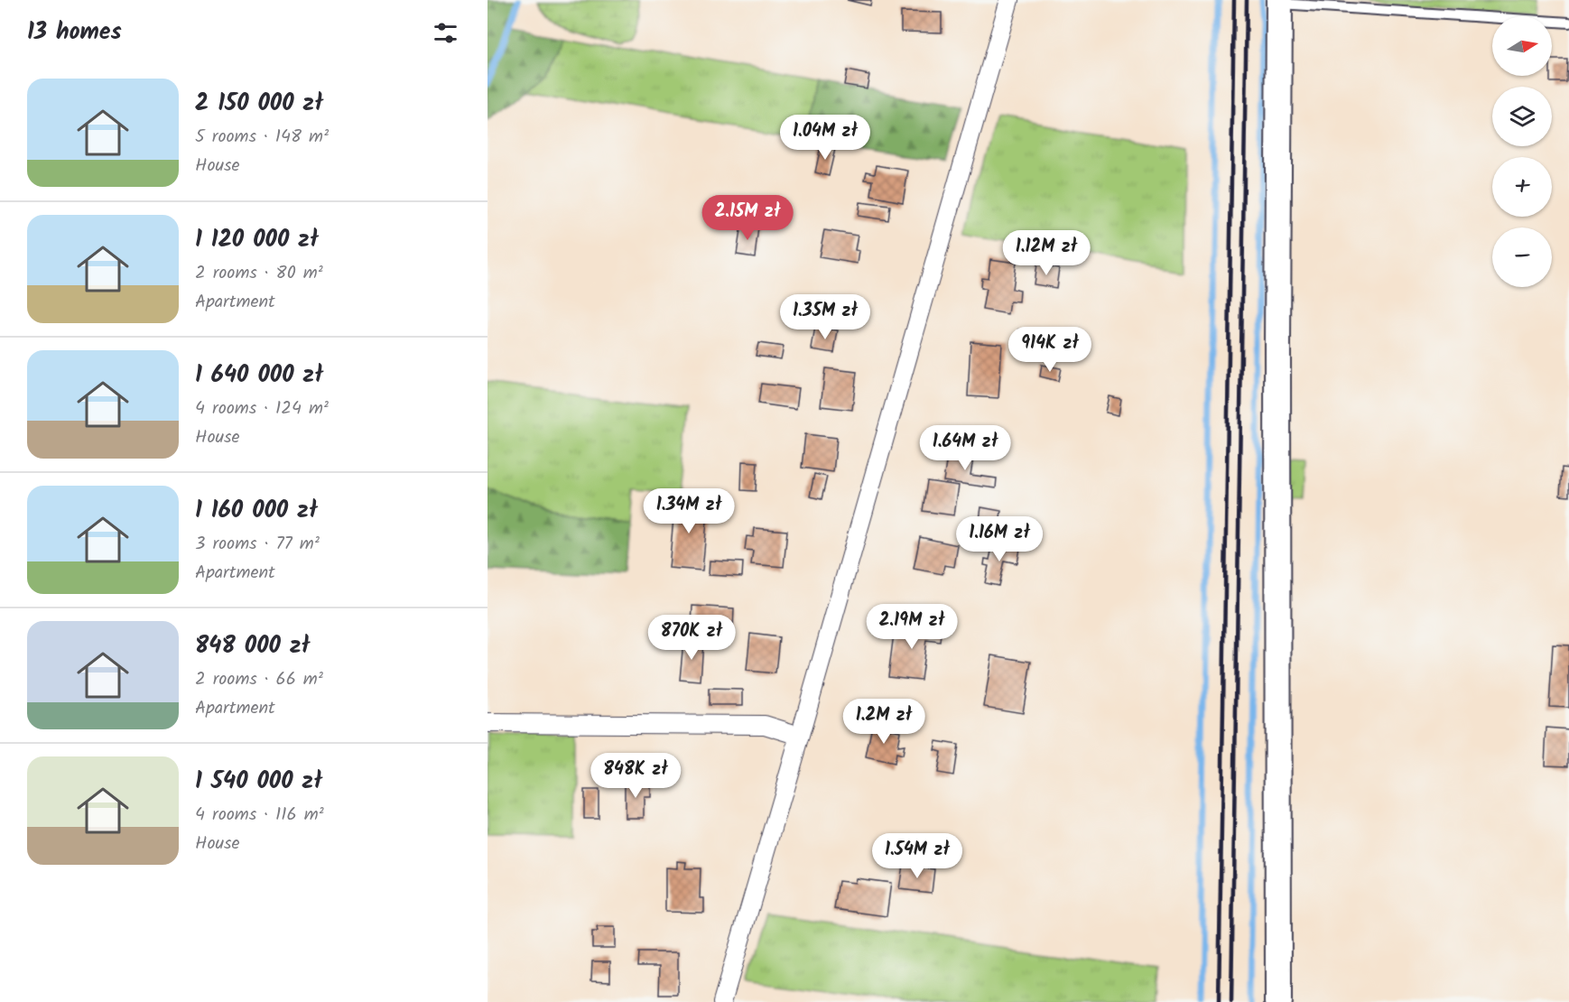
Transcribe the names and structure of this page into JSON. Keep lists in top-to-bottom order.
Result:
{
  "north": "right",
  "page": {
    "heading": "13 homes",
    "map_buttons": ["+", "−"],
    "list": [
      {
        "name": "2 150 000 zł",
        "note": "5 rooms · 148 m² · House"
      },
      {
        "name": "1 120 000 zł",
        "note": "2 rooms · 80 m² · Apartment"
      },
      {
        "name": "1 640 000 zł",
        "note": "4 rooms · 124 m² · House"
      },
      {
        "name": "1 160 000 zł",
        "note": "3 rooms · 77 m² · Apartment"
      },
      {
        "name": "848 000 zł",
        "note": "2 rooms · 66 m² · Apartment"
      },
      {
        "name": "1 540 000 zł",
        "note": "4 rooms · 116 m² · House"
      }
    ],
    "price": [
      "1.04M zł",
      "2.15M zł",
      "1.12M zł",
      "1.35M zł",
      "914K zł",
      "1.64M zł",
      "1.34M zł",
      "1.16M zł",
      "2.19M zł",
      "870K zł",
      "1.2M zł",
      "848K zł",
      "1.54M zł"
    ]
  }
}
